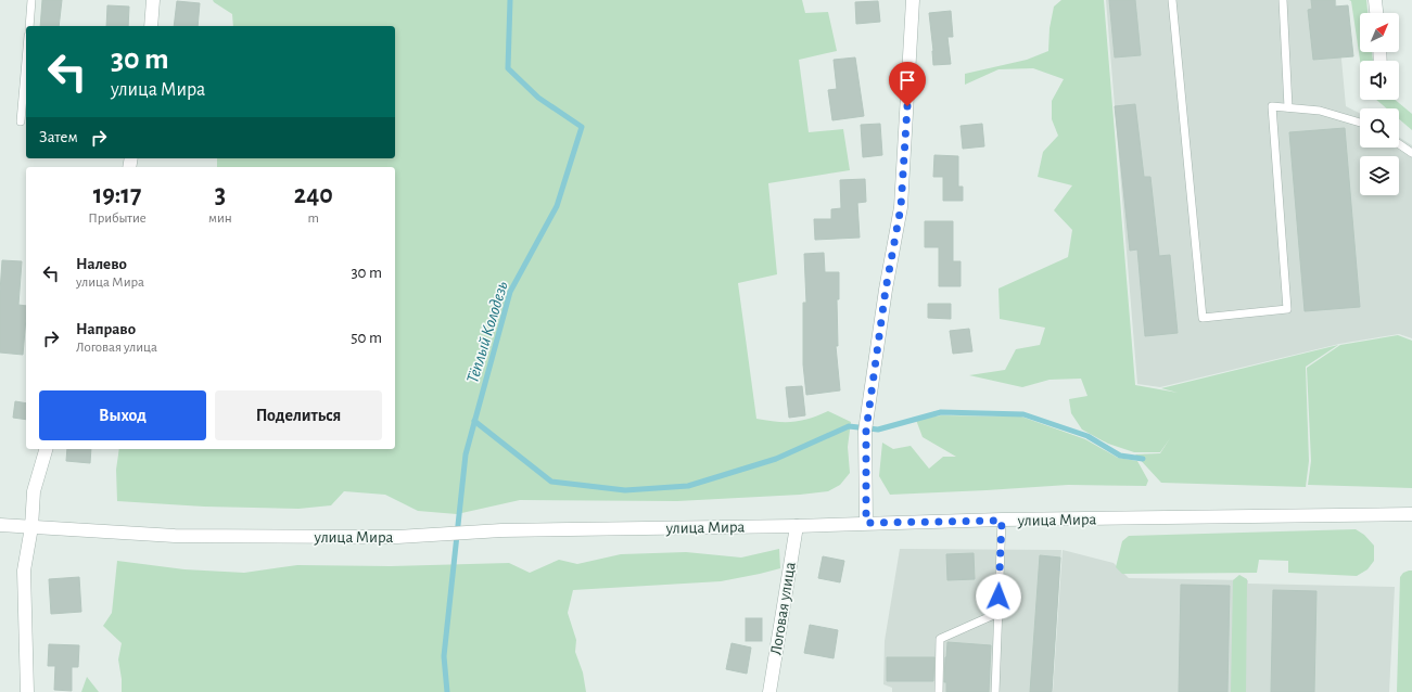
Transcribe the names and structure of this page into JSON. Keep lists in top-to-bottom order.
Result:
{
  "streets": {
    "street": ["улица Мира", "Логовая улица"]
  },
  "crossings": [
    ["улица Мира", "Логовая улица"]
  ],
  "water": ["Тёплый Колодезь"],
  "north": "top right",
  "page": {
    "turn": ["30 m", "улица Мира"],
    "then": "Затем",
    "eta": [
      "19:17",
      "Прибытие",
      "3",
      "мин",
      "240",
      "m"
    ],
    "list": [
      {
        "name": "Налево",
        "note": "улица Мира",
        "value": "30 m"
      },
      {
        "name": "Направо",
        "note": "Логовая улица",
        "value": "50 m"
      }
    ],
    "buttons": ["Выход", "Поделиться"]
  }
}
